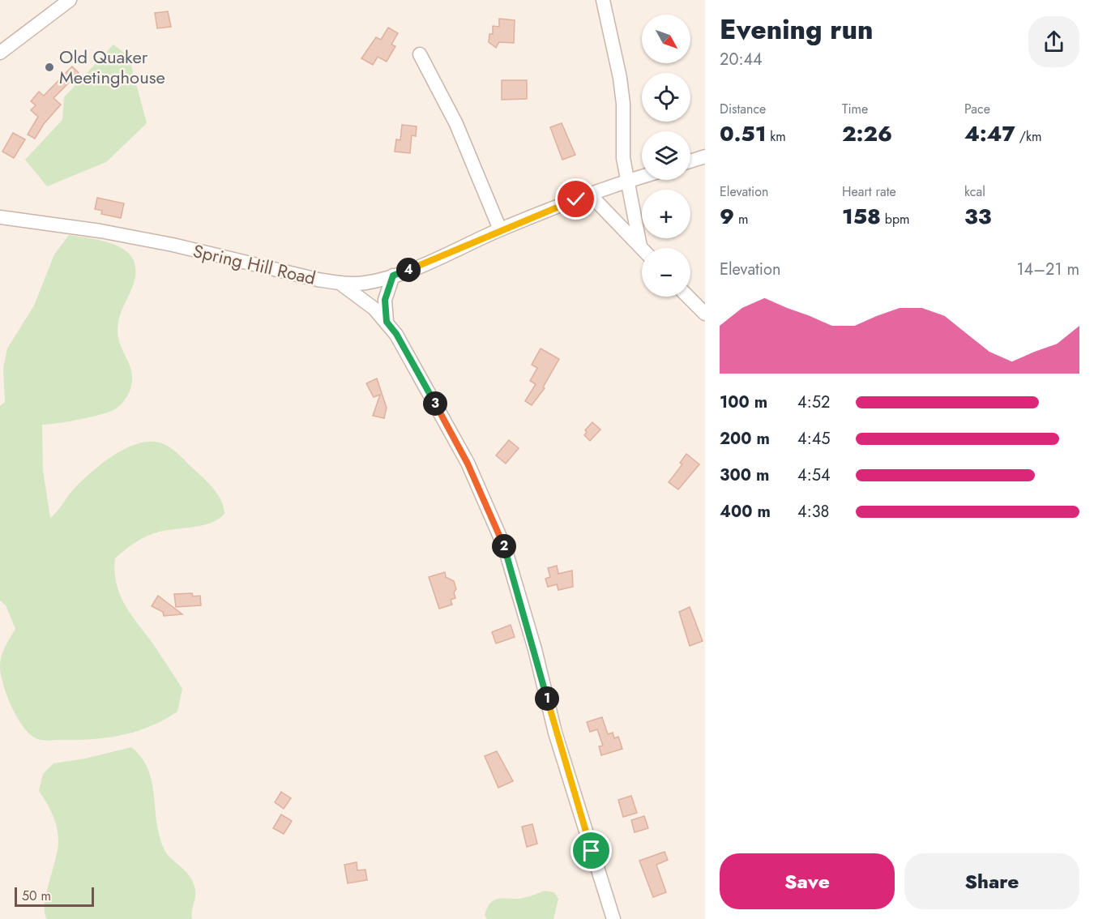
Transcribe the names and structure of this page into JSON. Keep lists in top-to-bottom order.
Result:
{
  "streets": {
    "street": ["Spring Hill Road"]
  },
  "places": ["Old Quaker Meetinghouse"],
  "scale_bar": "50 m",
  "north": "bottom right",
  "page": {
    "heading": ["Evening run", "20:44"],
    "map_buttons": ["+", "−"],
    "stats": [
      ["Distance", "0.51 km"],
      ["Time", "2:26"],
      ["Pace", "4:47 /km"],
      ["Elevation", "9 m"],
      ["Heart rate", "158 bpm"],
      ["kcal", "33"]
    ],
    "chart": ["Elevation", "14–21 m"],
    "pins": [
      "4",
      "3",
      "2",
      "1"
    ],
    "list": [
      {
        "name": "100 m",
        "note": "4:52"
      },
      {
        "name": "200 m",
        "note": "4:45"
      },
      {
        "name": "300 m",
        "note": "4:54"
      },
      {
        "name": "400 m",
        "note": "4:38"
      }
    ],
    "buttons": ["Save", "Share"],
    "scale": "50 m"
  }
}
